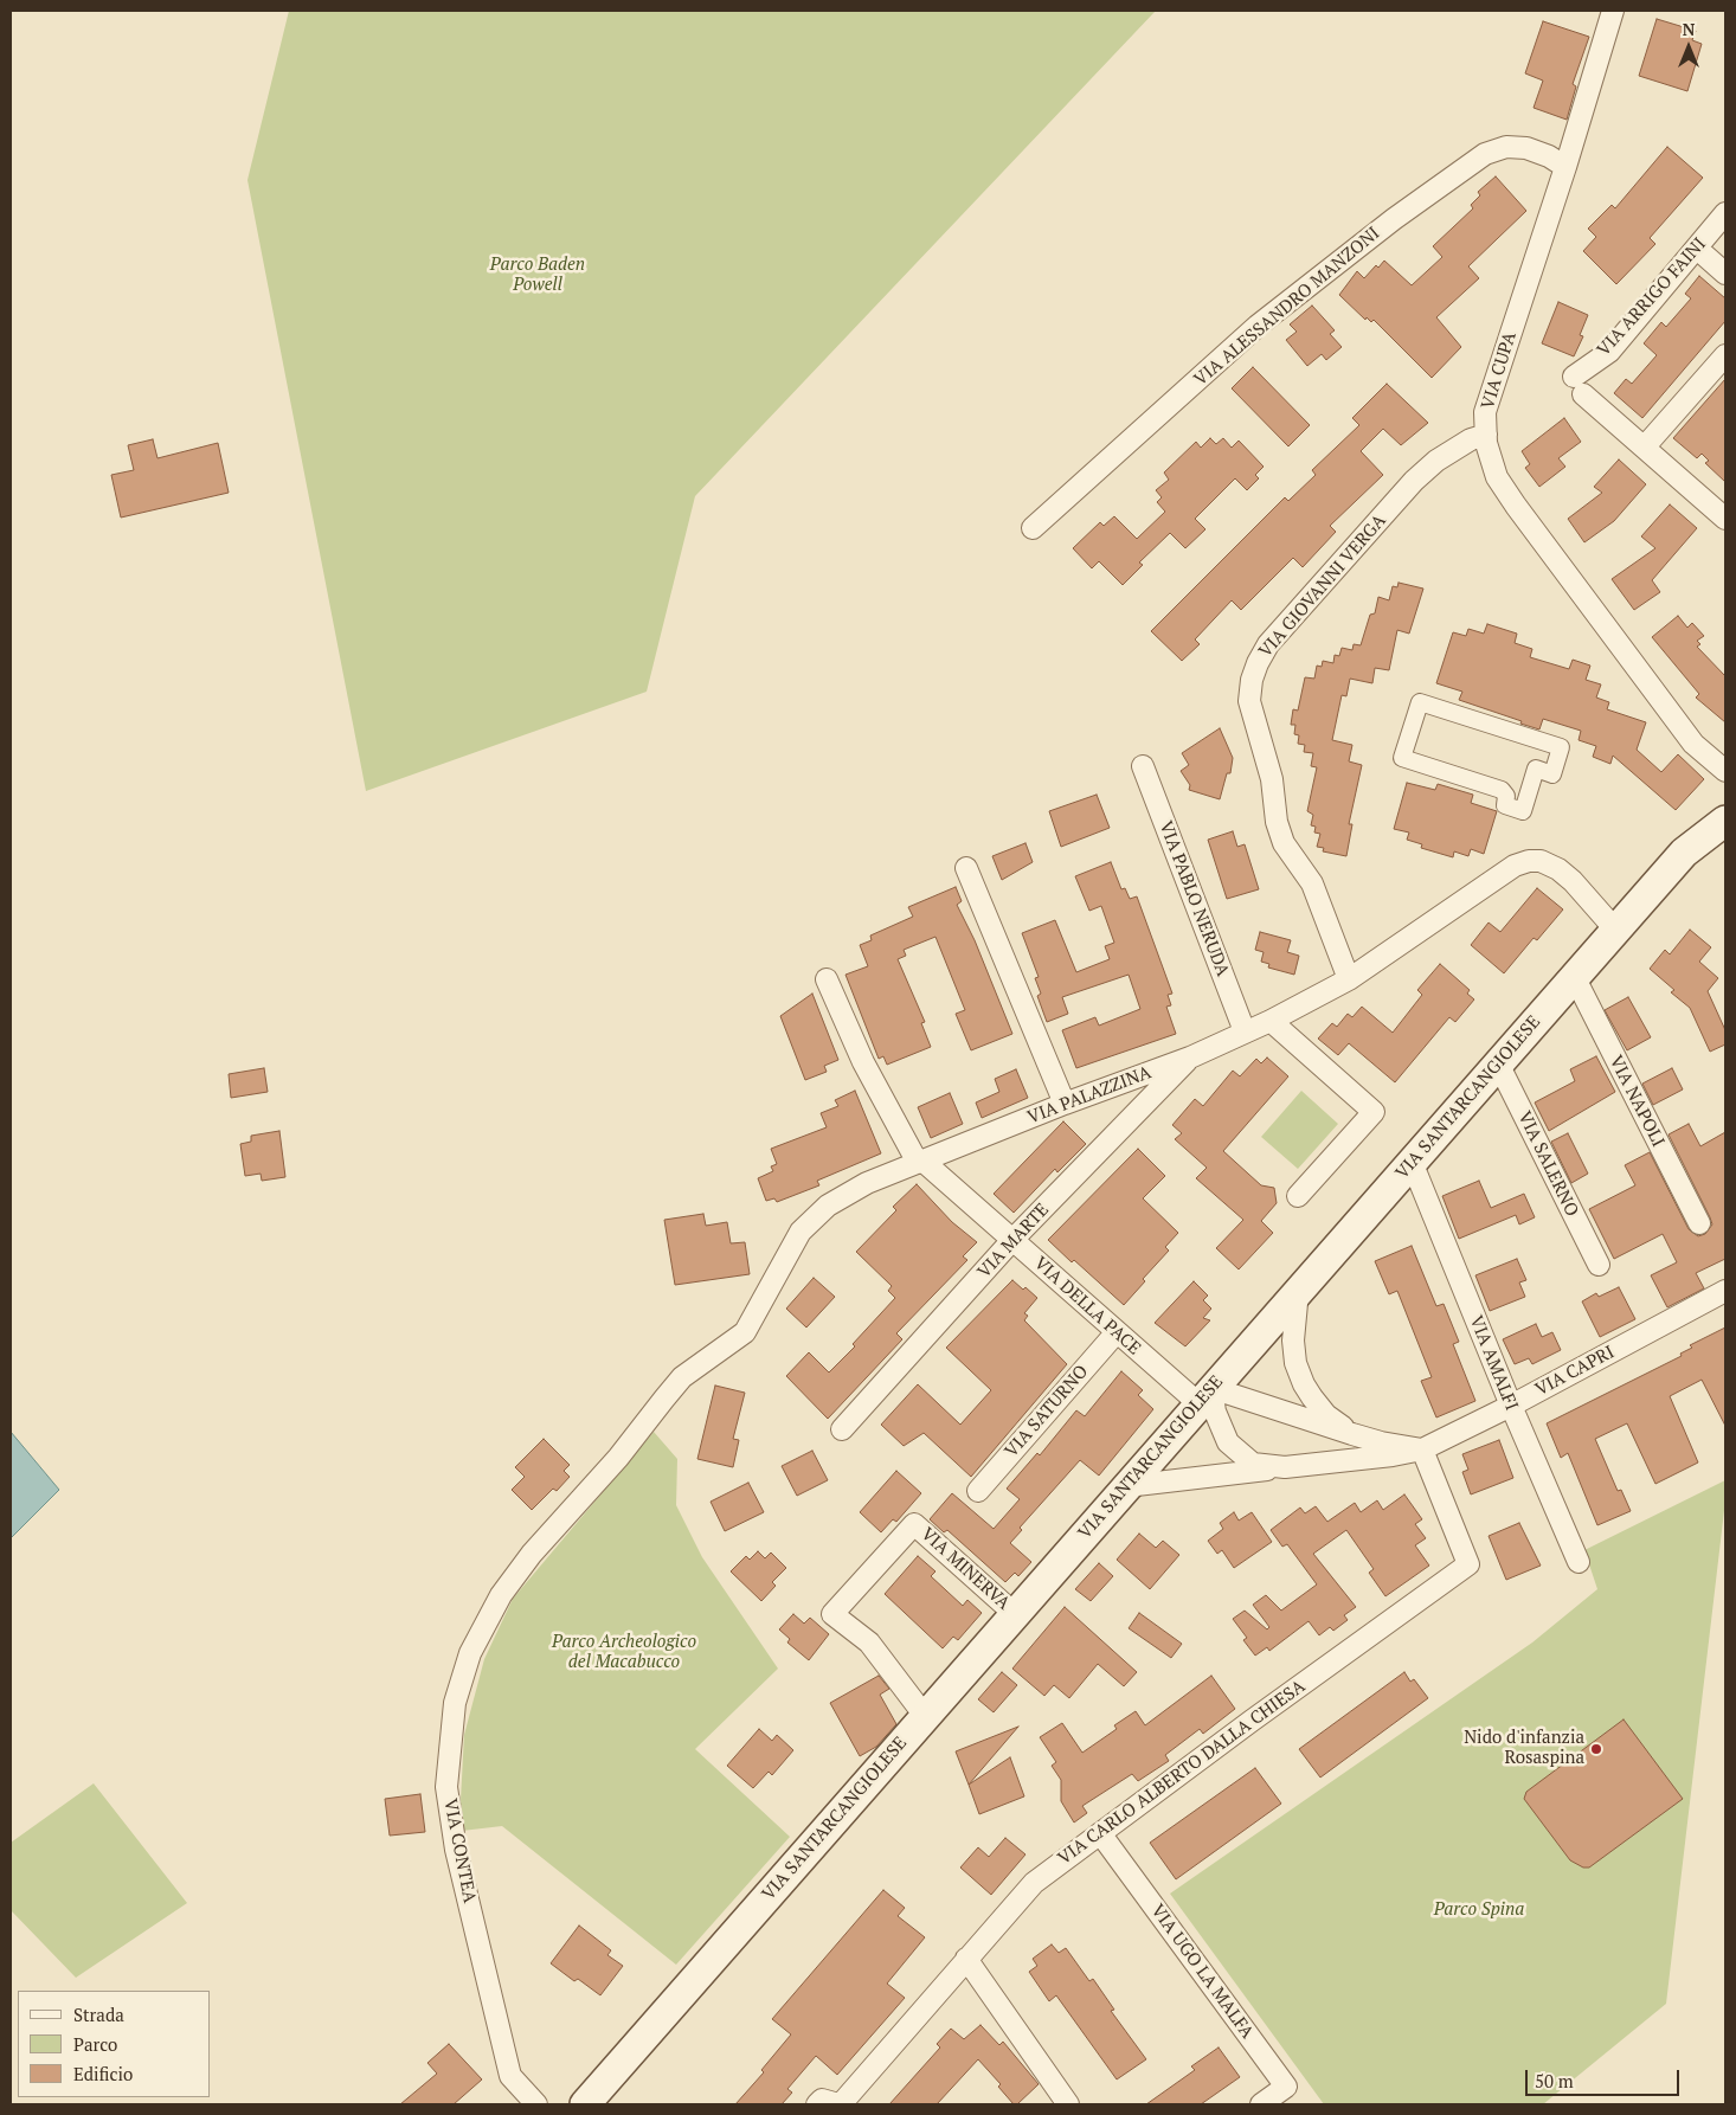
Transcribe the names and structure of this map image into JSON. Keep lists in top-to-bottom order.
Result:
{
  "streets": {
    "main road": ["VIA SANTARCANGIOLESE"],
    "street": [
      "VIA ARRIGO FAINI",
      "VIA ALESSANDRO MANZONI",
      "VIA CUPA",
      "VIA GIOVANNI VERGA",
      "VIA PABLO NERUDA",
      "VIA PALAZZINA",
      "VIA NAPOLI",
      "VIA SALERNO",
      "VIA MARTE",
      "VIA DELLA PACE",
      "VIA AMALFI",
      "VIA CAPRI",
      "VIA SATURNO",
      "VIA MINERVA",
      "VIA CARLO ALBERTO DALLA CHIESA",
      "VIA CONTEA",
      "VIA UGO LA MALFA"
    ]
  },
  "crossings": [
    ["VIA ALESSANDRO MANZONI", "VIA CUPA"],
    ["VIA CUPA", "VIA GIOVANNI VERGA"],
    ["VIA GIOVANNI VERGA", "VIA PALAZZINA"],
    ["VIA PABLO NERUDA", "VIA PALAZZINA"],
    ["VIA PALAZZINA", "VIA SANTARCANGIOLESE"],
    ["VIA PALAZZINA", "VIA MARTE"],
    ["VIA PALAZZINA", "VIA DELLA PACE"],
    ["VIA PALAZZINA", "VIA CONTEA"],
    ["VIA SANTARCANGIOLESE", "VIA NAPOLI"],
    ["VIA SANTARCANGIOLESE", "VIA SALERNO"],
    ["VIA SANTARCANGIOLESE", "VIA DELLA PACE"],
    ["VIA SANTARCANGIOLESE", "VIA AMALFI"],
    ["VIA SANTARCANGIOLESE", "VIA CAPRI"],
    ["VIA SANTARCANGIOLESE", "VIA MINERVA"],
    ["VIA MARTE", "VIA DELLA PACE"],
    ["VIA DELLA PACE", "VIA CAPRI"],
    ["VIA DELLA PACE", "VIA SATURNO"],
    ["VIA AMALFI", "VIA CAPRI"],
    ["VIA CAPRI", "VIA CARLO ALBERTO DALLA CHIESA"],
    ["VIA CARLO ALBERTO DALLA CHIESA", "VIA UGO LA MALFA"]
  ],
  "parks": ["Parco Baden Powell", "Parco Archeologico del Macabucco", "Parco Spina"],
  "places": ["Nido d'infanzia Rosaspina"],
  "legend": ["Strada", "Parco", "Edificio"],
  "scale_bar": "50 m",
  "north": "top"
}
